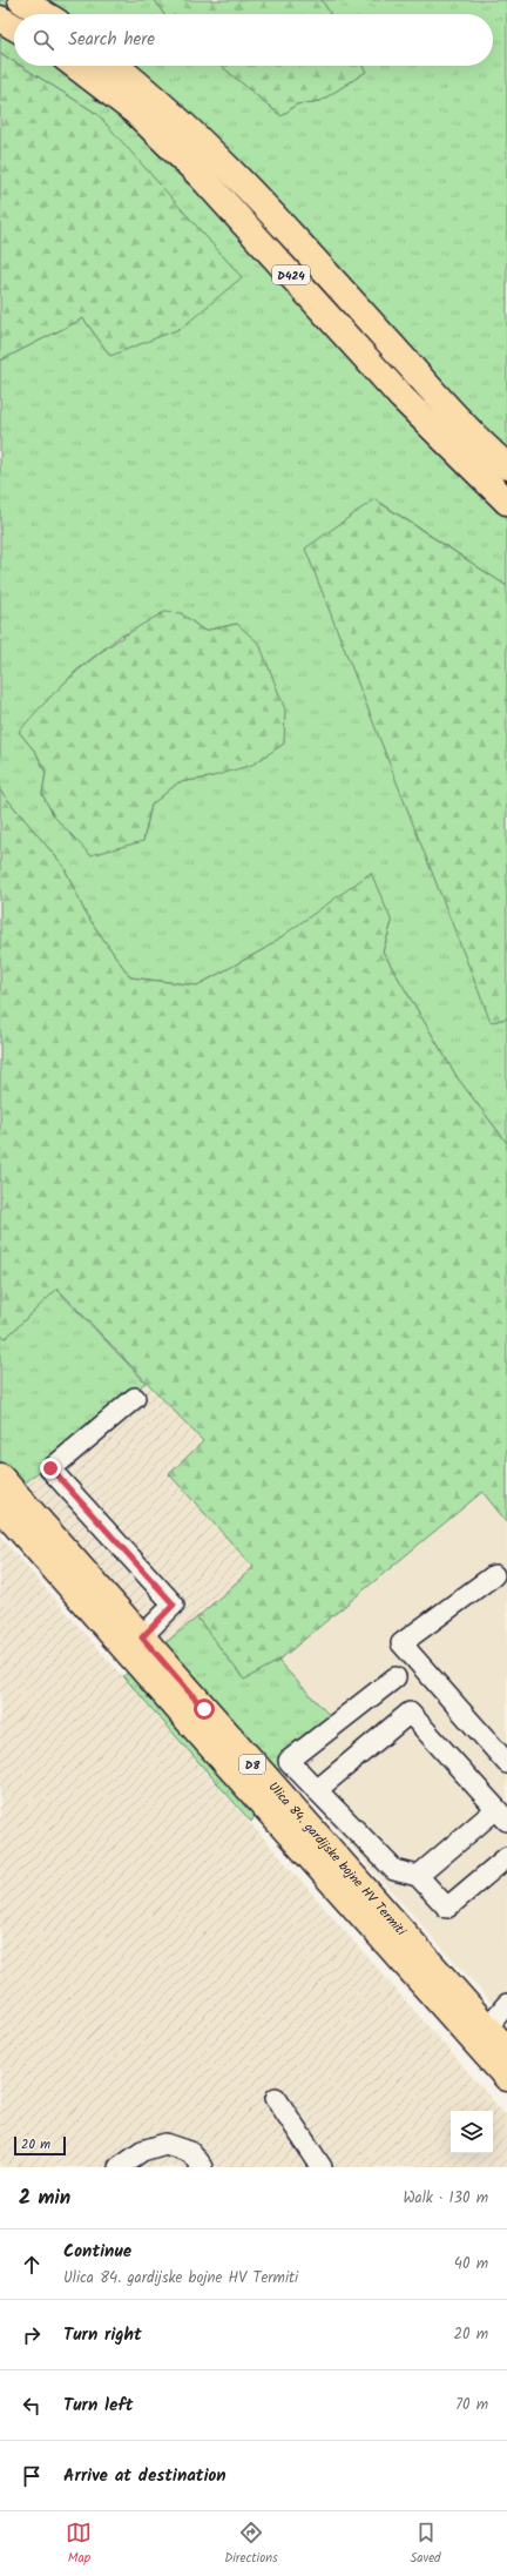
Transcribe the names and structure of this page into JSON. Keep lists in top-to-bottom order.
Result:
{
  "streets": {
    "main road": ["D424", "D8", "Ulica 84. gardijske bojne HV Termiti"]
  },
  "scale_bar": "20 m",
  "page": {
    "search": "Search here",
    "scale": "20 m",
    "heading": ["2 min", "Walk · 130 m"],
    "list": [
      ["Continue", "Ulica 84. gardijske bojne HV Termiti", "40 m"],
      ["Turn right", "20 m"],
      ["Turn left", "70 m"],
      "Arrive at destination"
    ],
    "nav": ["Map", "Directions", "Saved"]
  }
}
